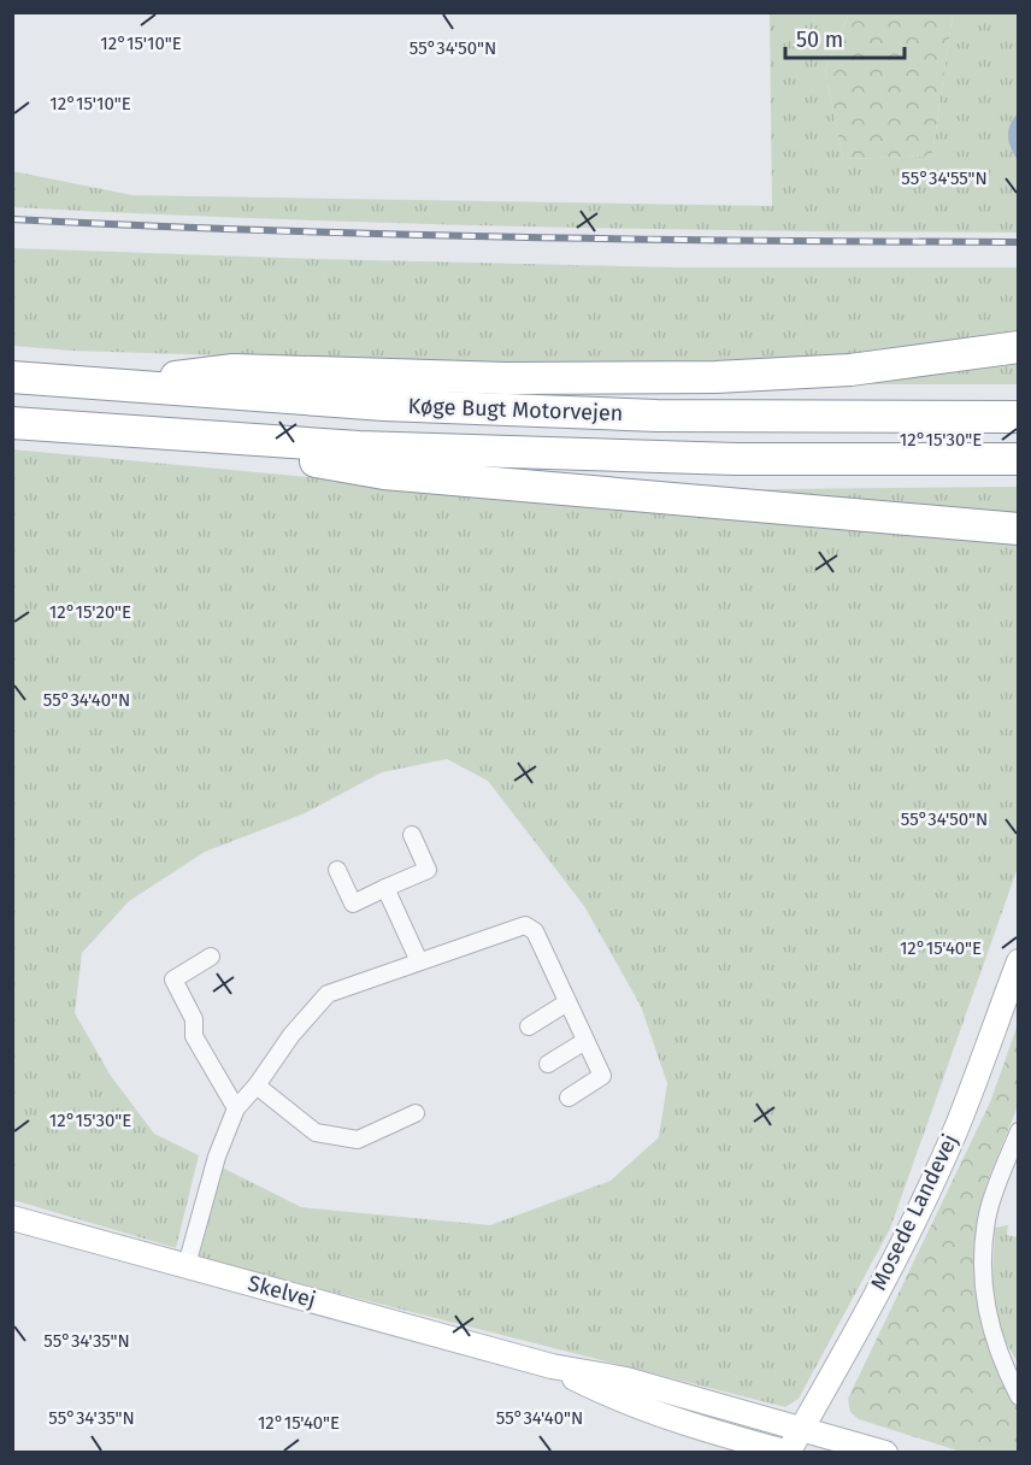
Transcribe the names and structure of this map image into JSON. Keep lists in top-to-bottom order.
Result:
{
  "streets": {
    "highway": ["Køge Bugt Motorvejen"],
    "street": ["Mosede Landevej", "Skelvej"]
  },
  "crossings": [
    ["Mosede Landevej", "Skelvej"]
  ],
  "scale_bar": "50 m",
  "coordinates": [
    "12°15'10\"E",
    "55°34'50\"N",
    "55°34'55\"N",
    "12°15'30\"E",
    "12°15'20\"E",
    "55°34'40\"N",
    "12°15'40\"E",
    "55°34'35\"N"
  ]
}
